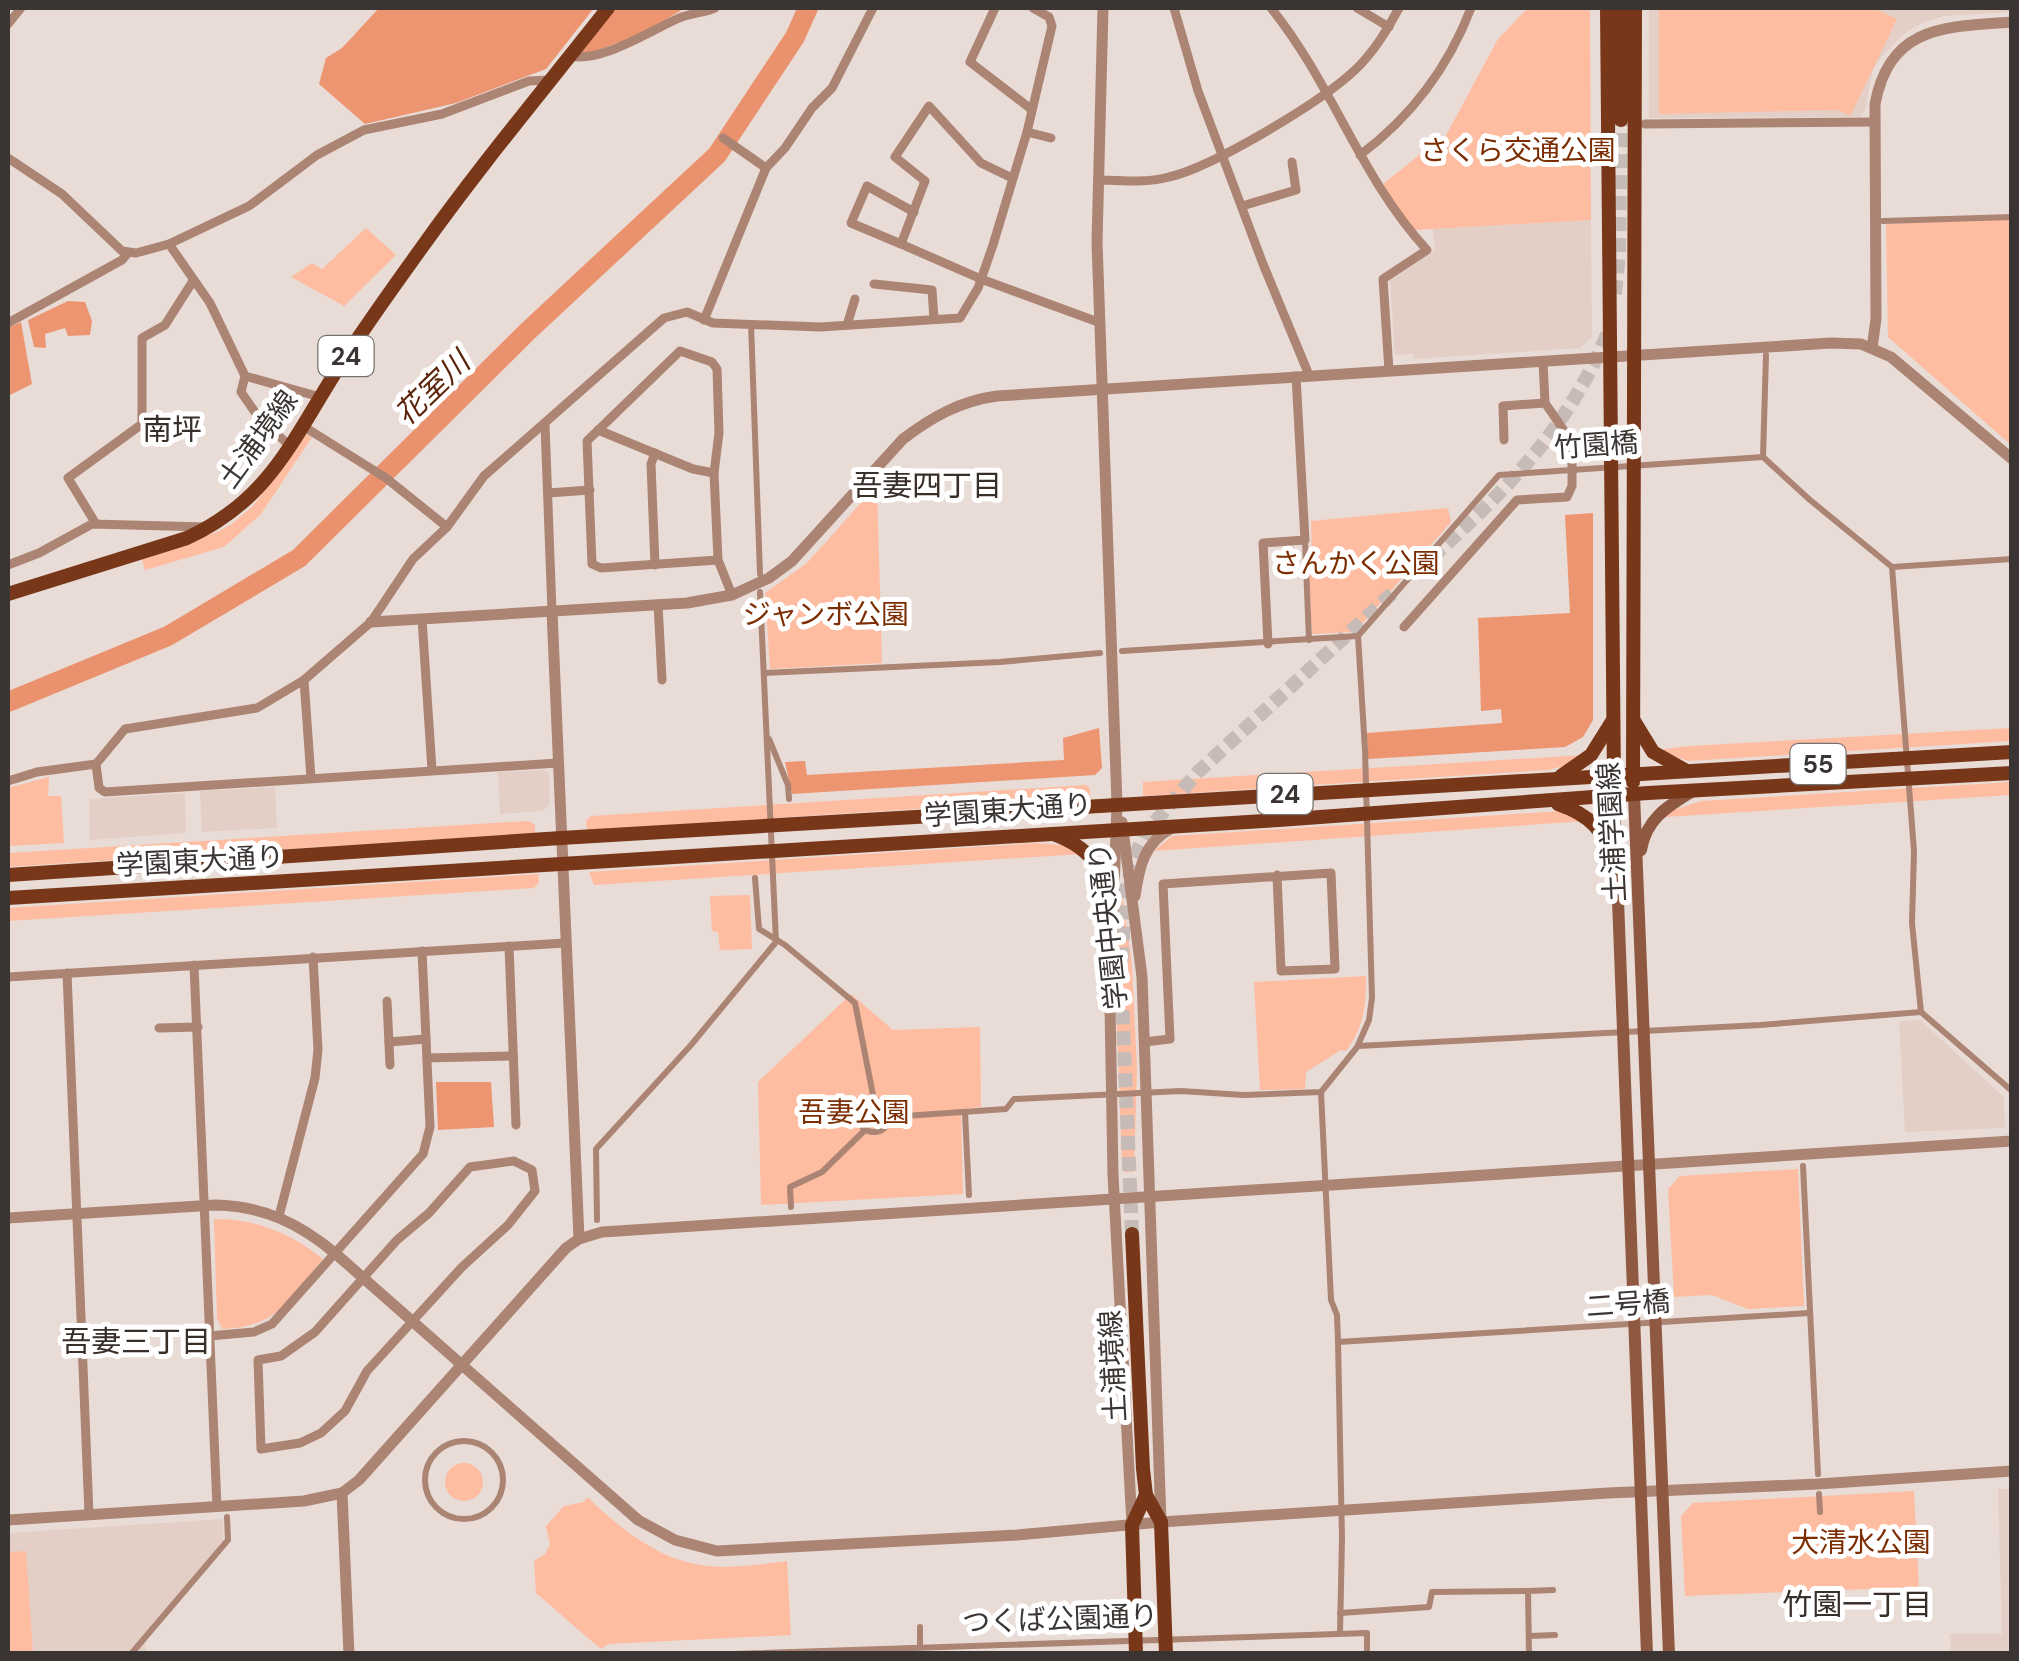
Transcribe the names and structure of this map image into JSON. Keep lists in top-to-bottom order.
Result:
{
  "streets": {
    "main road": [
      "24",
      "土浦境線",
      "55",
      "学園東大通り",
      "土浦学園線",
      "学園中央通り"
    ],
    "street": ["竹園橋", "二号橋", "つくば公園通り"]
  },
  "crossings": [
    ["土浦境線", "学園中央通り"],
    ["学園東大通り", "土浦学園線"],
    ["学園東大通り", "学園中央通り"]
  ],
  "districts": [
    "南坪",
    "吾妻四丁目",
    "吾妻三丁目",
    "竹園一丁目"
  ],
  "water": ["花室川"],
  "parks": [
    "さくら交通公園",
    "さんかく公園",
    "ジャンボ公園",
    "吾妻公園",
    "大清水公園"
  ]
}
